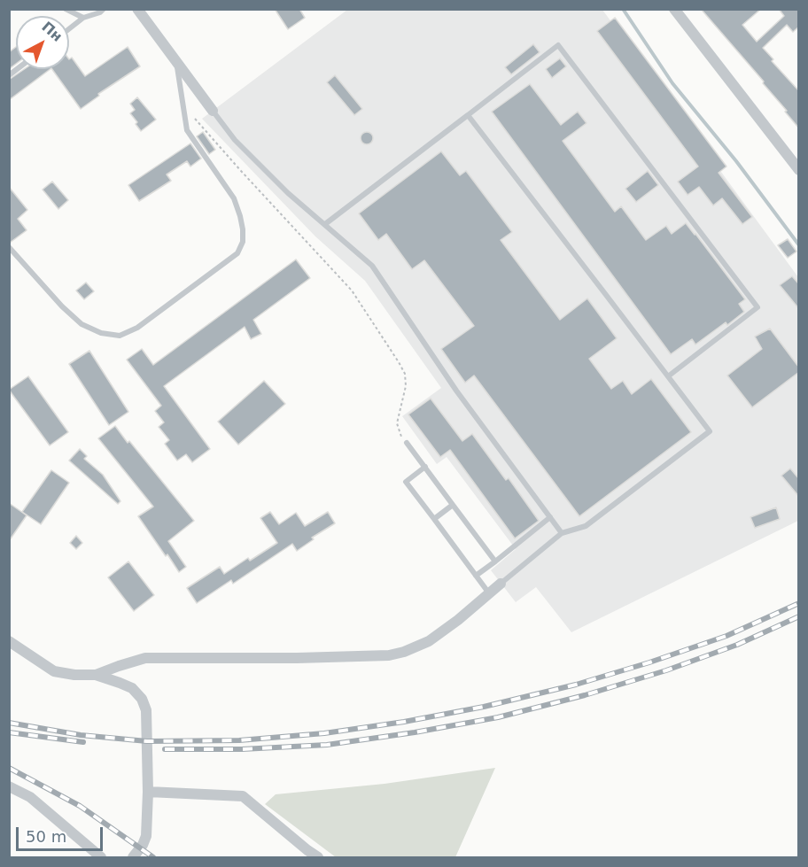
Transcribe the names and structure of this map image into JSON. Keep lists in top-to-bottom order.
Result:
{
  "scale_bar": "50 m",
  "north": "top right"
}
